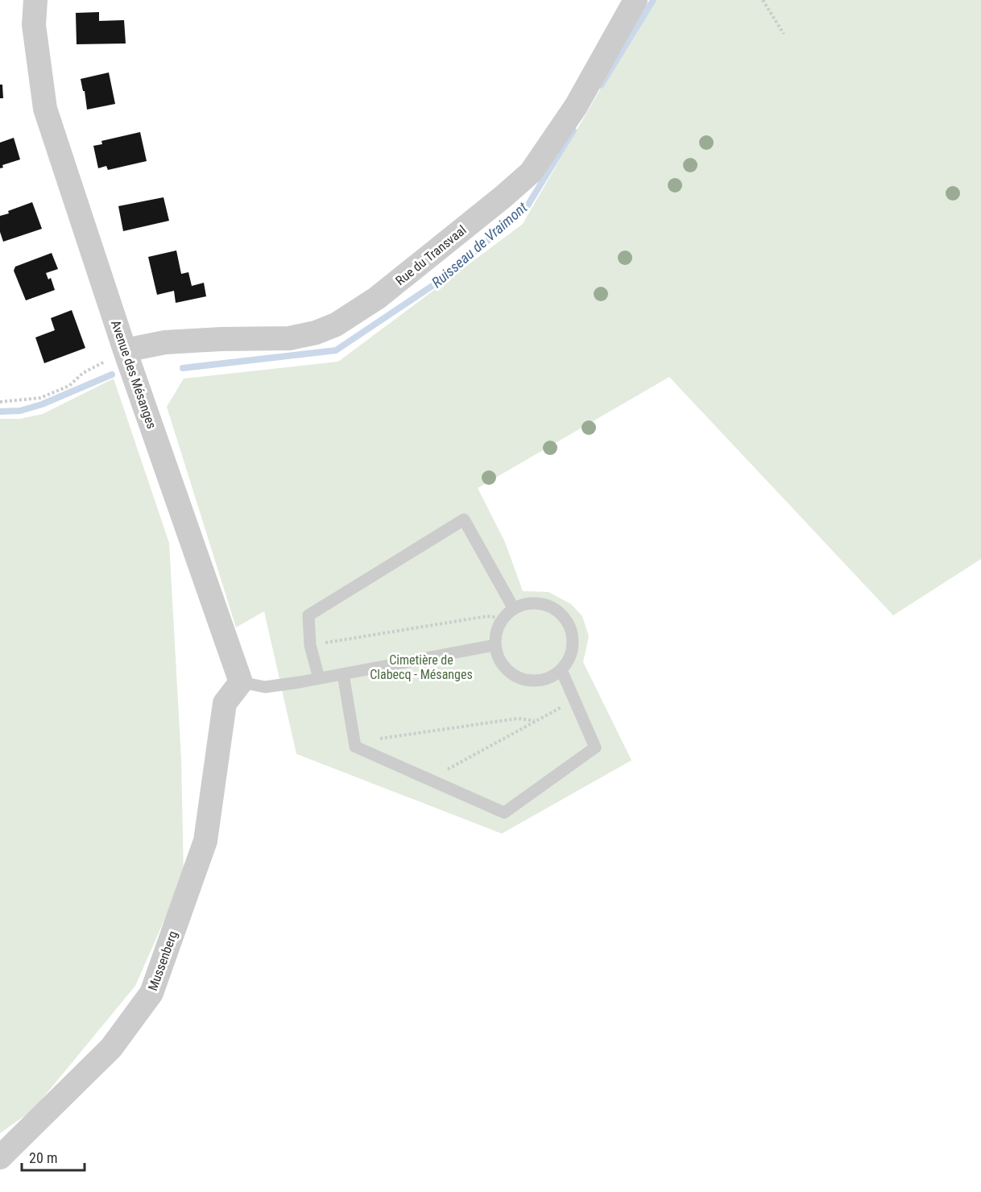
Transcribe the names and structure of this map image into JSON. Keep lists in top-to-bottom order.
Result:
{
  "streets": {
    "street": ["Rue du Transvaal", "Avenue des Mésanges", "Mussenberg"]
  },
  "crossings": [
    ["Rue du Transvaal", "Avenue des Mésanges"],
    ["Avenue des Mésanges", "Mussenberg"]
  ],
  "water": ["Ruisseau de Vraimont"],
  "parks": ["Cimetière de Clabecq - Mésanges"],
  "scale_bar": "20 m"
}
